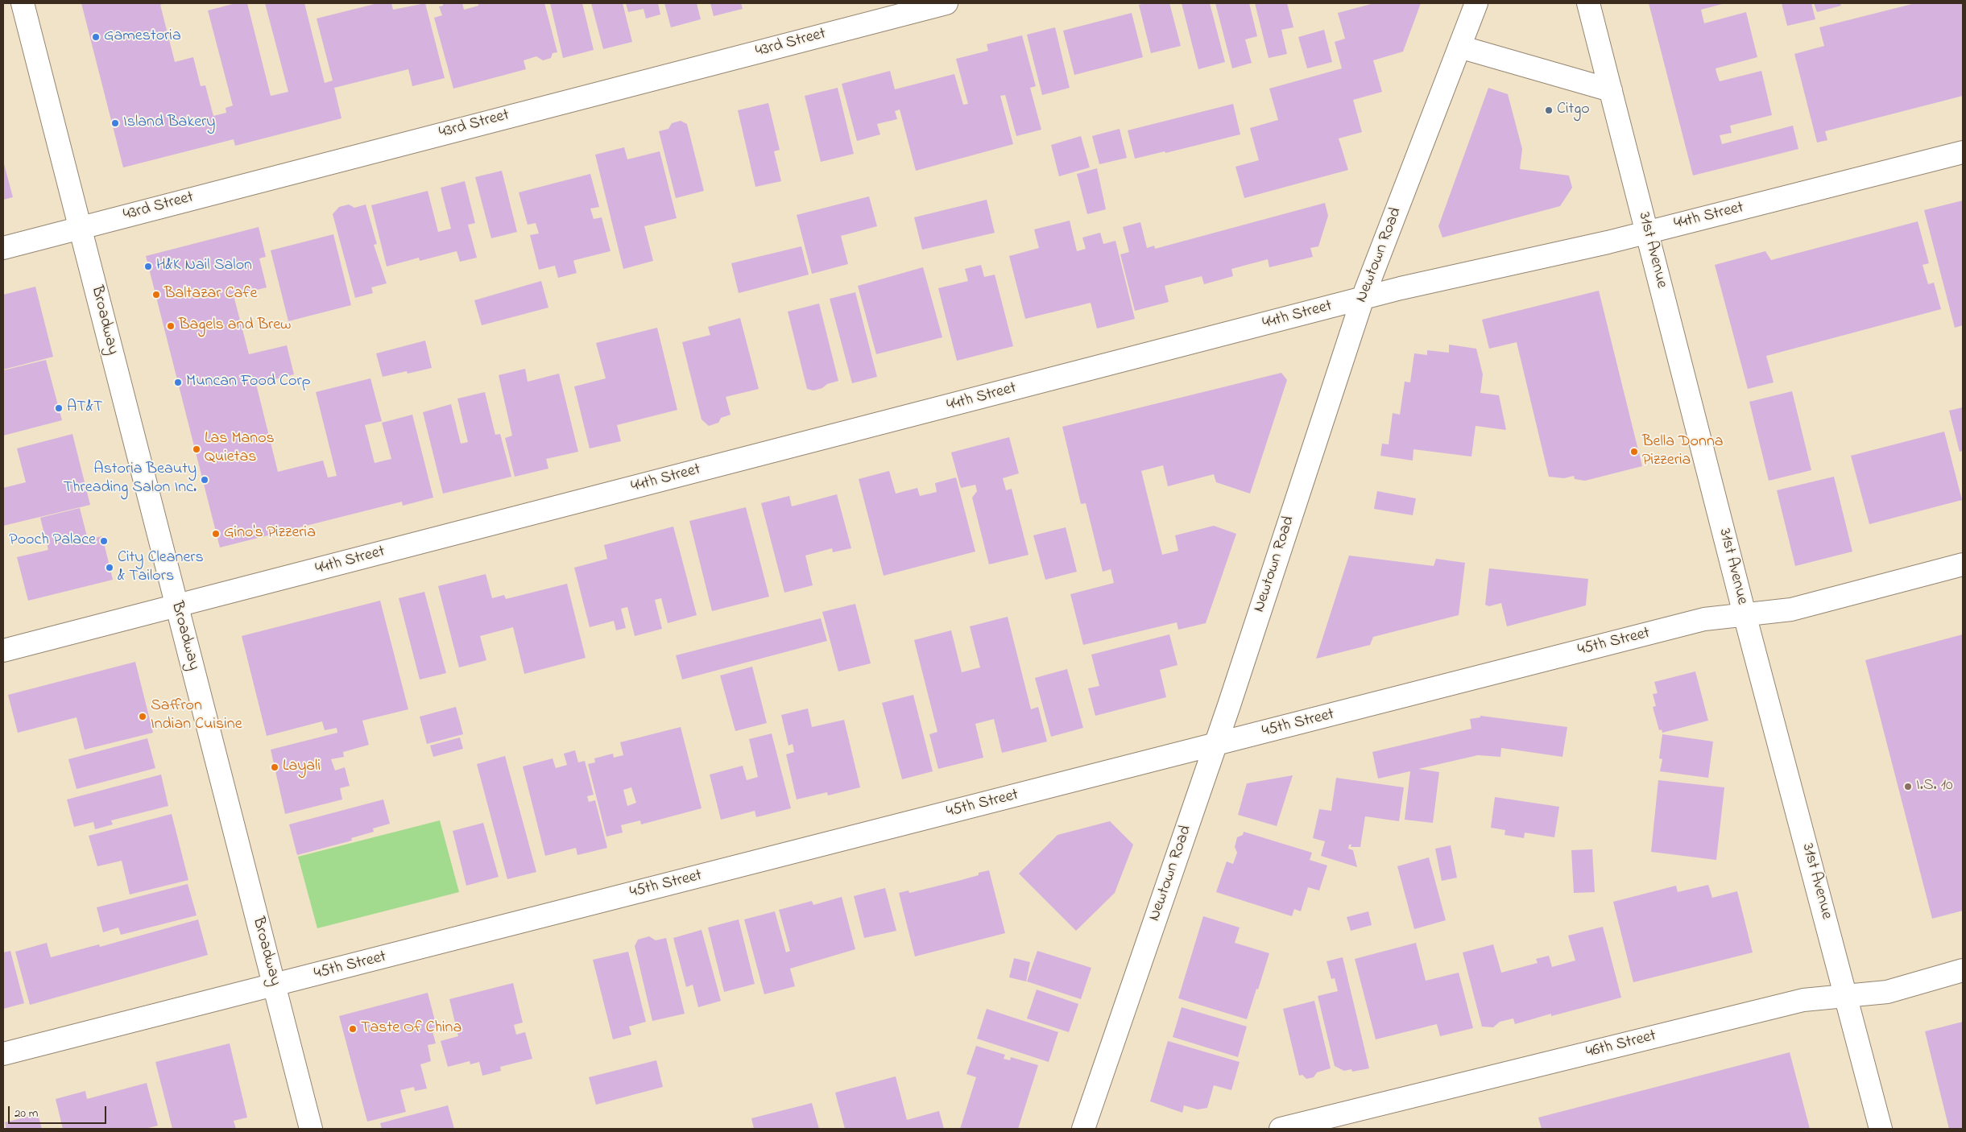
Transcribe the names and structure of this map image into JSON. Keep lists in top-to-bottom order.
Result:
{
  "streets": {
    "street": [
      "43rd Street",
      "44th Street",
      "31st Avenue",
      "Newtown Road",
      "Broadway",
      "45th Street",
      "46th Street"
    ]
  },
  "crossings": [
    ["43rd Street", "Broadway"],
    ["44th Street", "31st Avenue"],
    ["44th Street", "Newtown Road"],
    ["44th Street", "Broadway"],
    ["31st Avenue", "45th Street"],
    ["31st Avenue", "46th Street"],
    ["Newtown Road", "45th Street"],
    ["Broadway", "45th Street"]
  ],
  "places": [
    "Gamestoria",
    "Citgo",
    "Island Bakery",
    "H&K Nail Salon",
    "Baltazar Cafe",
    "Bagels and Brew",
    "Muncan Food Corp",
    "AT&T",
    "Las Manos Quietas",
    "Bella Donna Pizzeria",
    "Astoria Beauty Threading Salon Inc.",
    "Gino's Pizzeria",
    "Pooch Palace",
    "City Cleaners & Tailors",
    "Saffron Indian Cuisine",
    "Layali",
    "I.S. 10",
    "Taste Of China"
  ],
  "scale_bar": "20 m"
}
